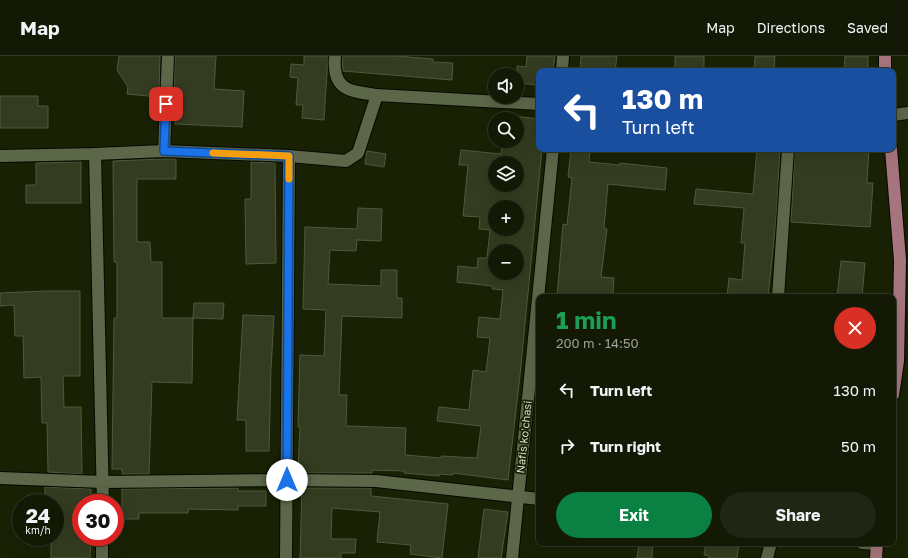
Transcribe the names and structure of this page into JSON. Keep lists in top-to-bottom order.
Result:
{
  "streets": {
    "street": ["Nafis koʻchasi"]
  },
  "page": {
    "header": "Map",
    "nav": ["Map", "Directions", "Saved"],
    "map_buttons": ["+", "−"],
    "turn": ["130 m", "Turn left"],
    "heading": ["1 min", "200 m · 14:50"],
    "list": [
      {
        "name": "Turn left",
        "value": "130 m"
      },
      {
        "name": "Turn right",
        "value": "50 m"
      }
    ],
    "buttons": ["Exit", "Share"],
    "speed": "24 km/h",
    "limit": "30"
  }
}
